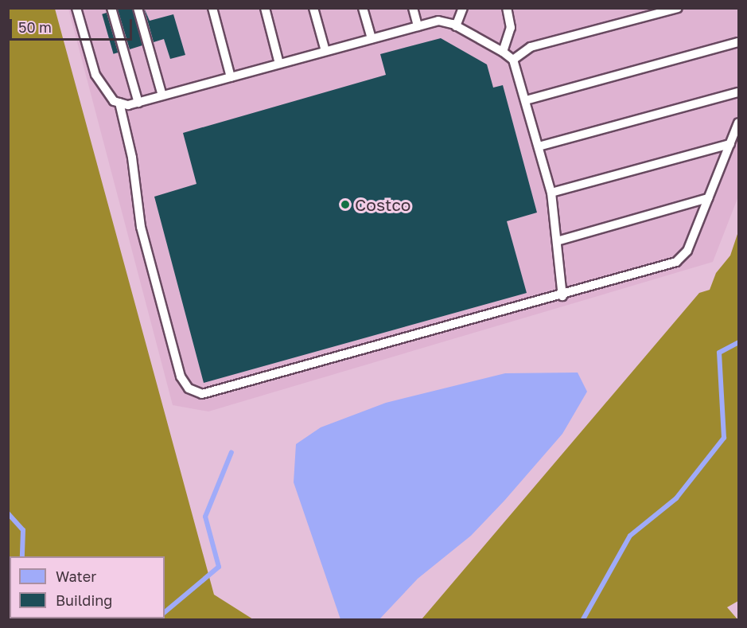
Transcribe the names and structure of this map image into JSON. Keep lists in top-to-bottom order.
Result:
{
  "places": ["Costco"],
  "legend": ["Water", "Building"],
  "scale_bar": "50 m"
}
